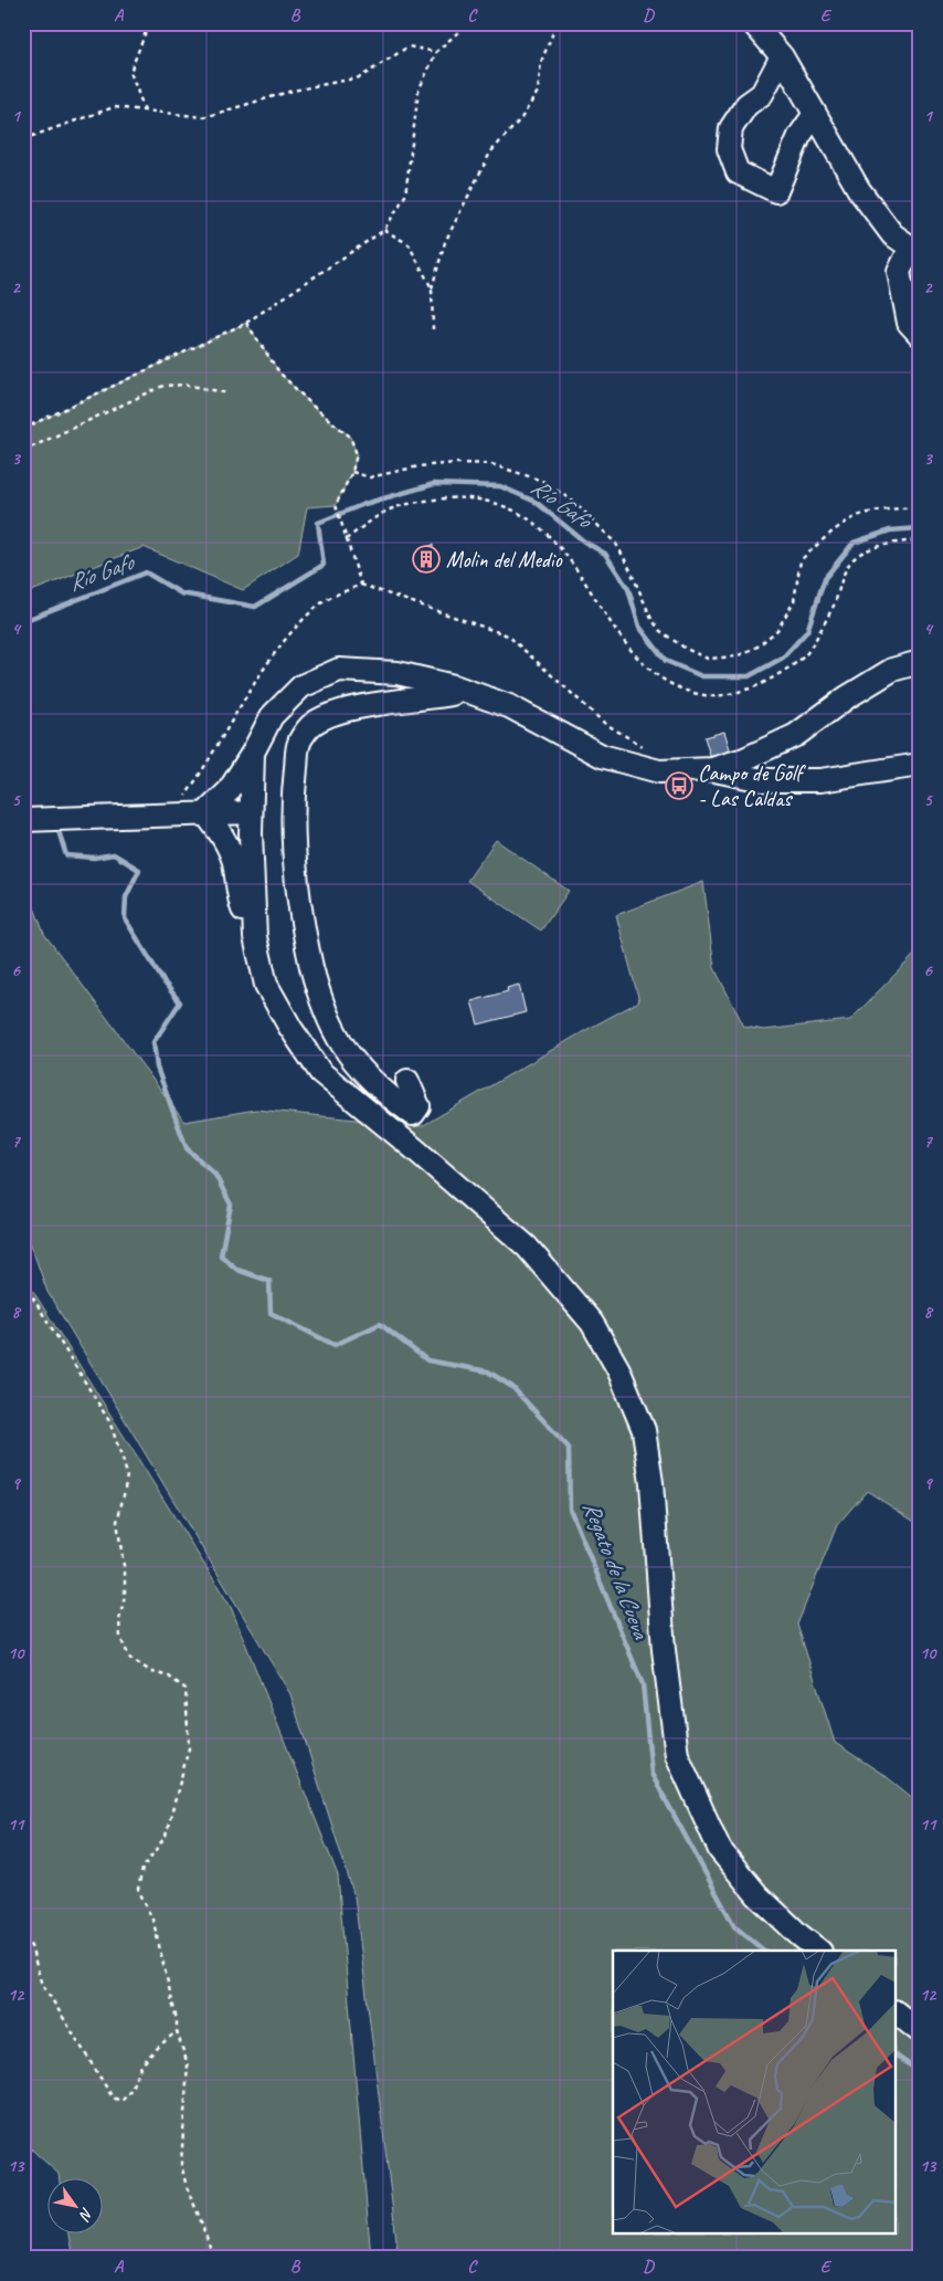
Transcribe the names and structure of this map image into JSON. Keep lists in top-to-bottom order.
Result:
{
  "water": ["Río Gafo", "Regato de la Cueva"],
  "places": {
    "building": ["Molin del Medio"],
    "bus stop": ["Campo de Golf - Las Caldas"]
  },
  "north": "bottom right",
  "grid": {
    "columns": [
      "A",
      "B",
      "C",
      "D",
      "E"
    ],
    "rows": [
      "1",
      "2",
      "3",
      "4",
      "5",
      "6",
      "7",
      "8",
      "9",
      "10",
      "11",
      "12",
      "13"
    ]
  }
}
